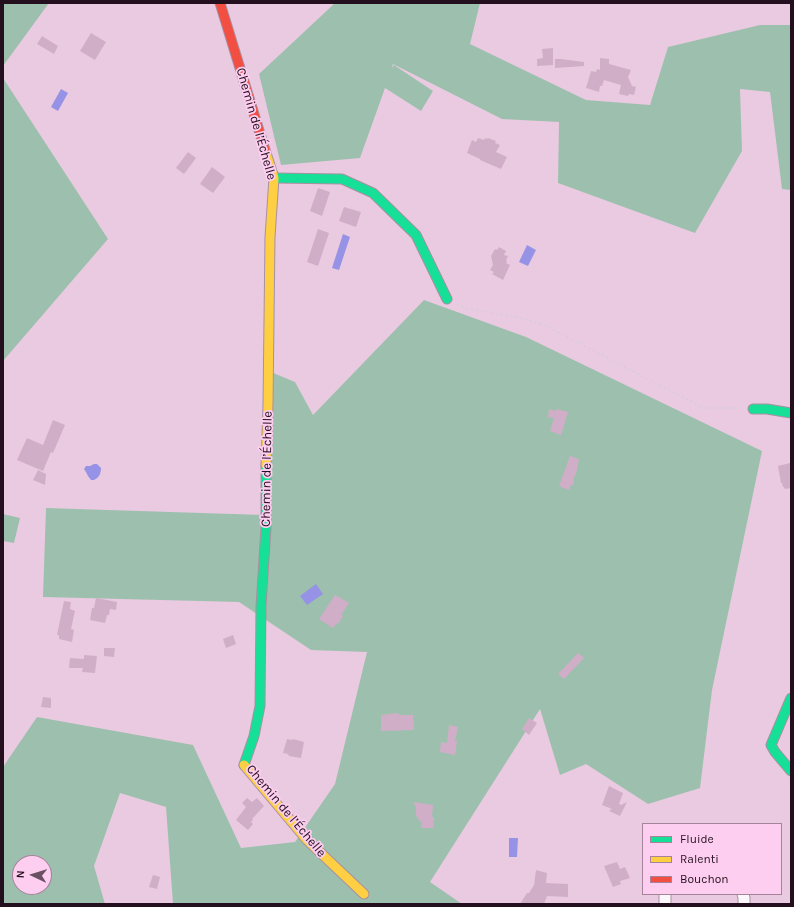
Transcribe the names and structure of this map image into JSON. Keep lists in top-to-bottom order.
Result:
{
  "streets": {
    "street": ["Chemin de l’Échelle"]
  },
  "legend": ["Fluide", "Ralenti", "Bouchon"],
  "north": "left"
}
